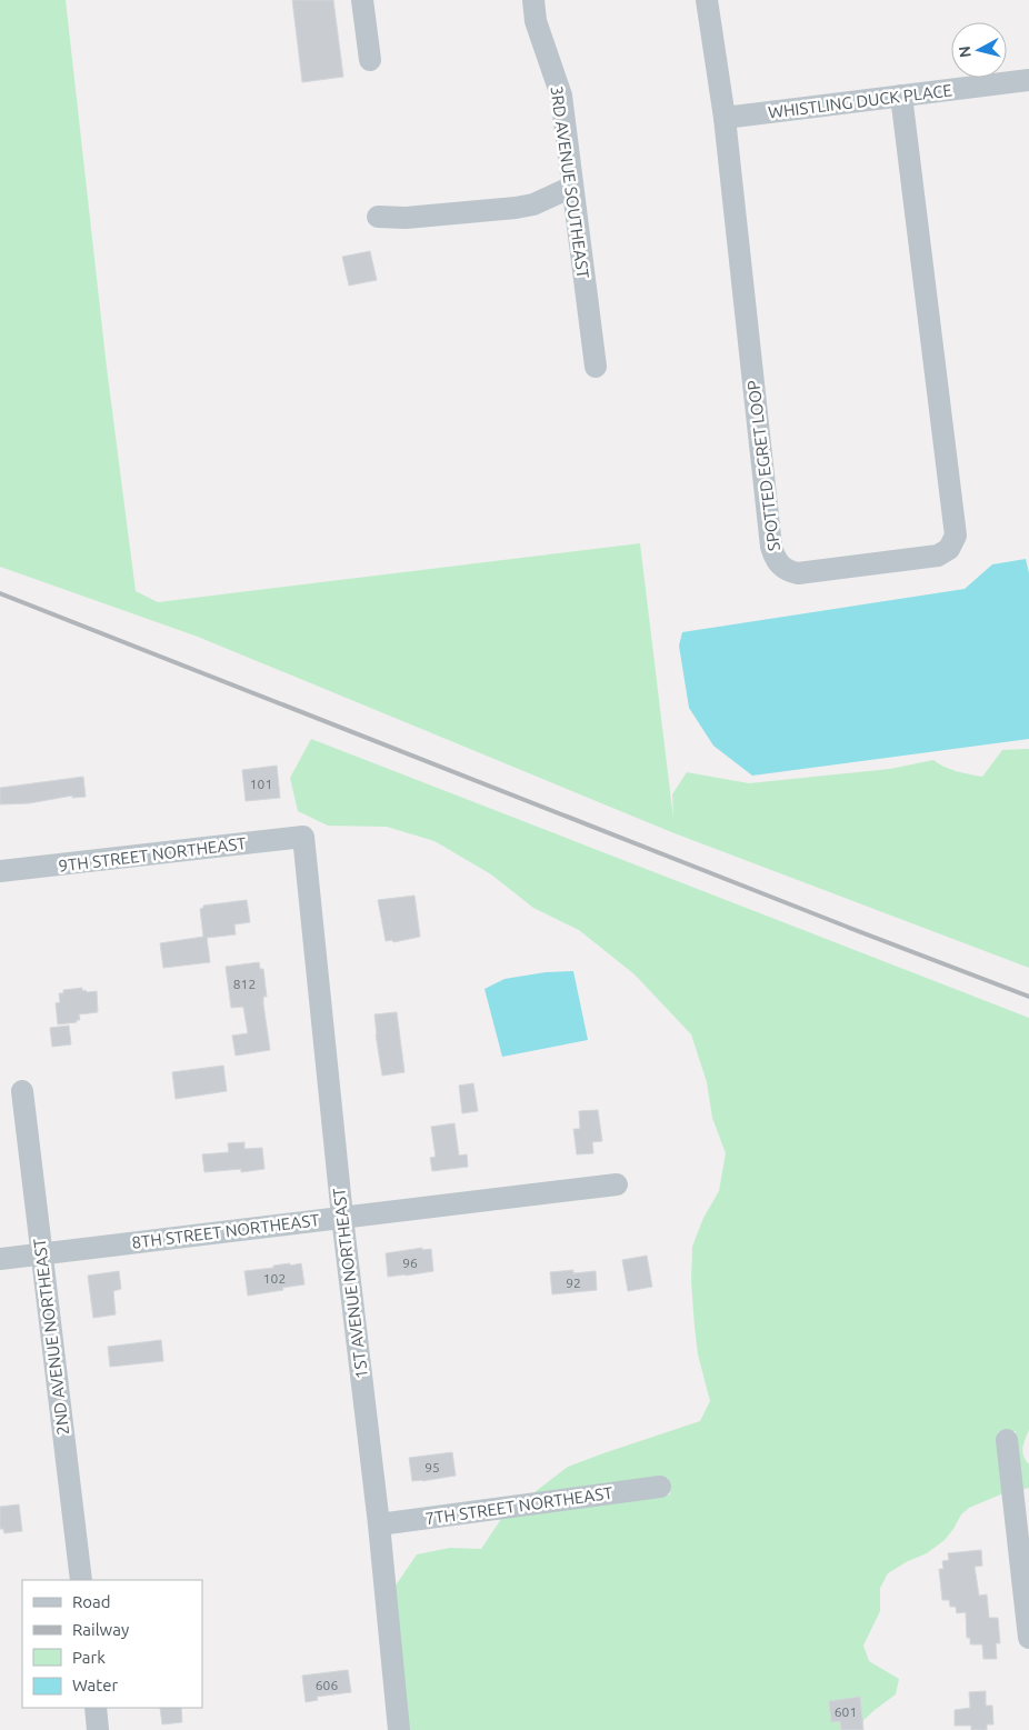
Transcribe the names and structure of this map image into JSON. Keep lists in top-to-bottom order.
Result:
{
  "streets": {
    "street": [
      "WHISTLING DUCK PLACE",
      "3RD AVENUE SOUTHEAST",
      "SPOTTED EGRET LOOP",
      "9TH STREET NORTHEAST",
      "8TH STREET NORTHEAST",
      "1ST AVENUE NORTHEAST",
      "2ND AVENUE NORTHEAST",
      "7TH STREET NORTHEAST"
    ]
  },
  "crossings": [
    ["WHISTLING DUCK PLACE", "SPOTTED EGRET LOOP"],
    ["9TH STREET NORTHEAST", "1ST AVENUE NORTHEAST"],
    ["8TH STREET NORTHEAST", "1ST AVENUE NORTHEAST"],
    ["8TH STREET NORTHEAST", "2ND AVENUE NORTHEAST"],
    ["1ST AVENUE NORTHEAST", "7TH STREET NORTHEAST"]
  ],
  "house_numbers": [
    "101",
    "812",
    "96",
    "102",
    "92",
    "95",
    "606",
    "601"
  ],
  "legend": [
    "Road",
    "Railway",
    "Park",
    "Water"
  ],
  "north": "left"
}
